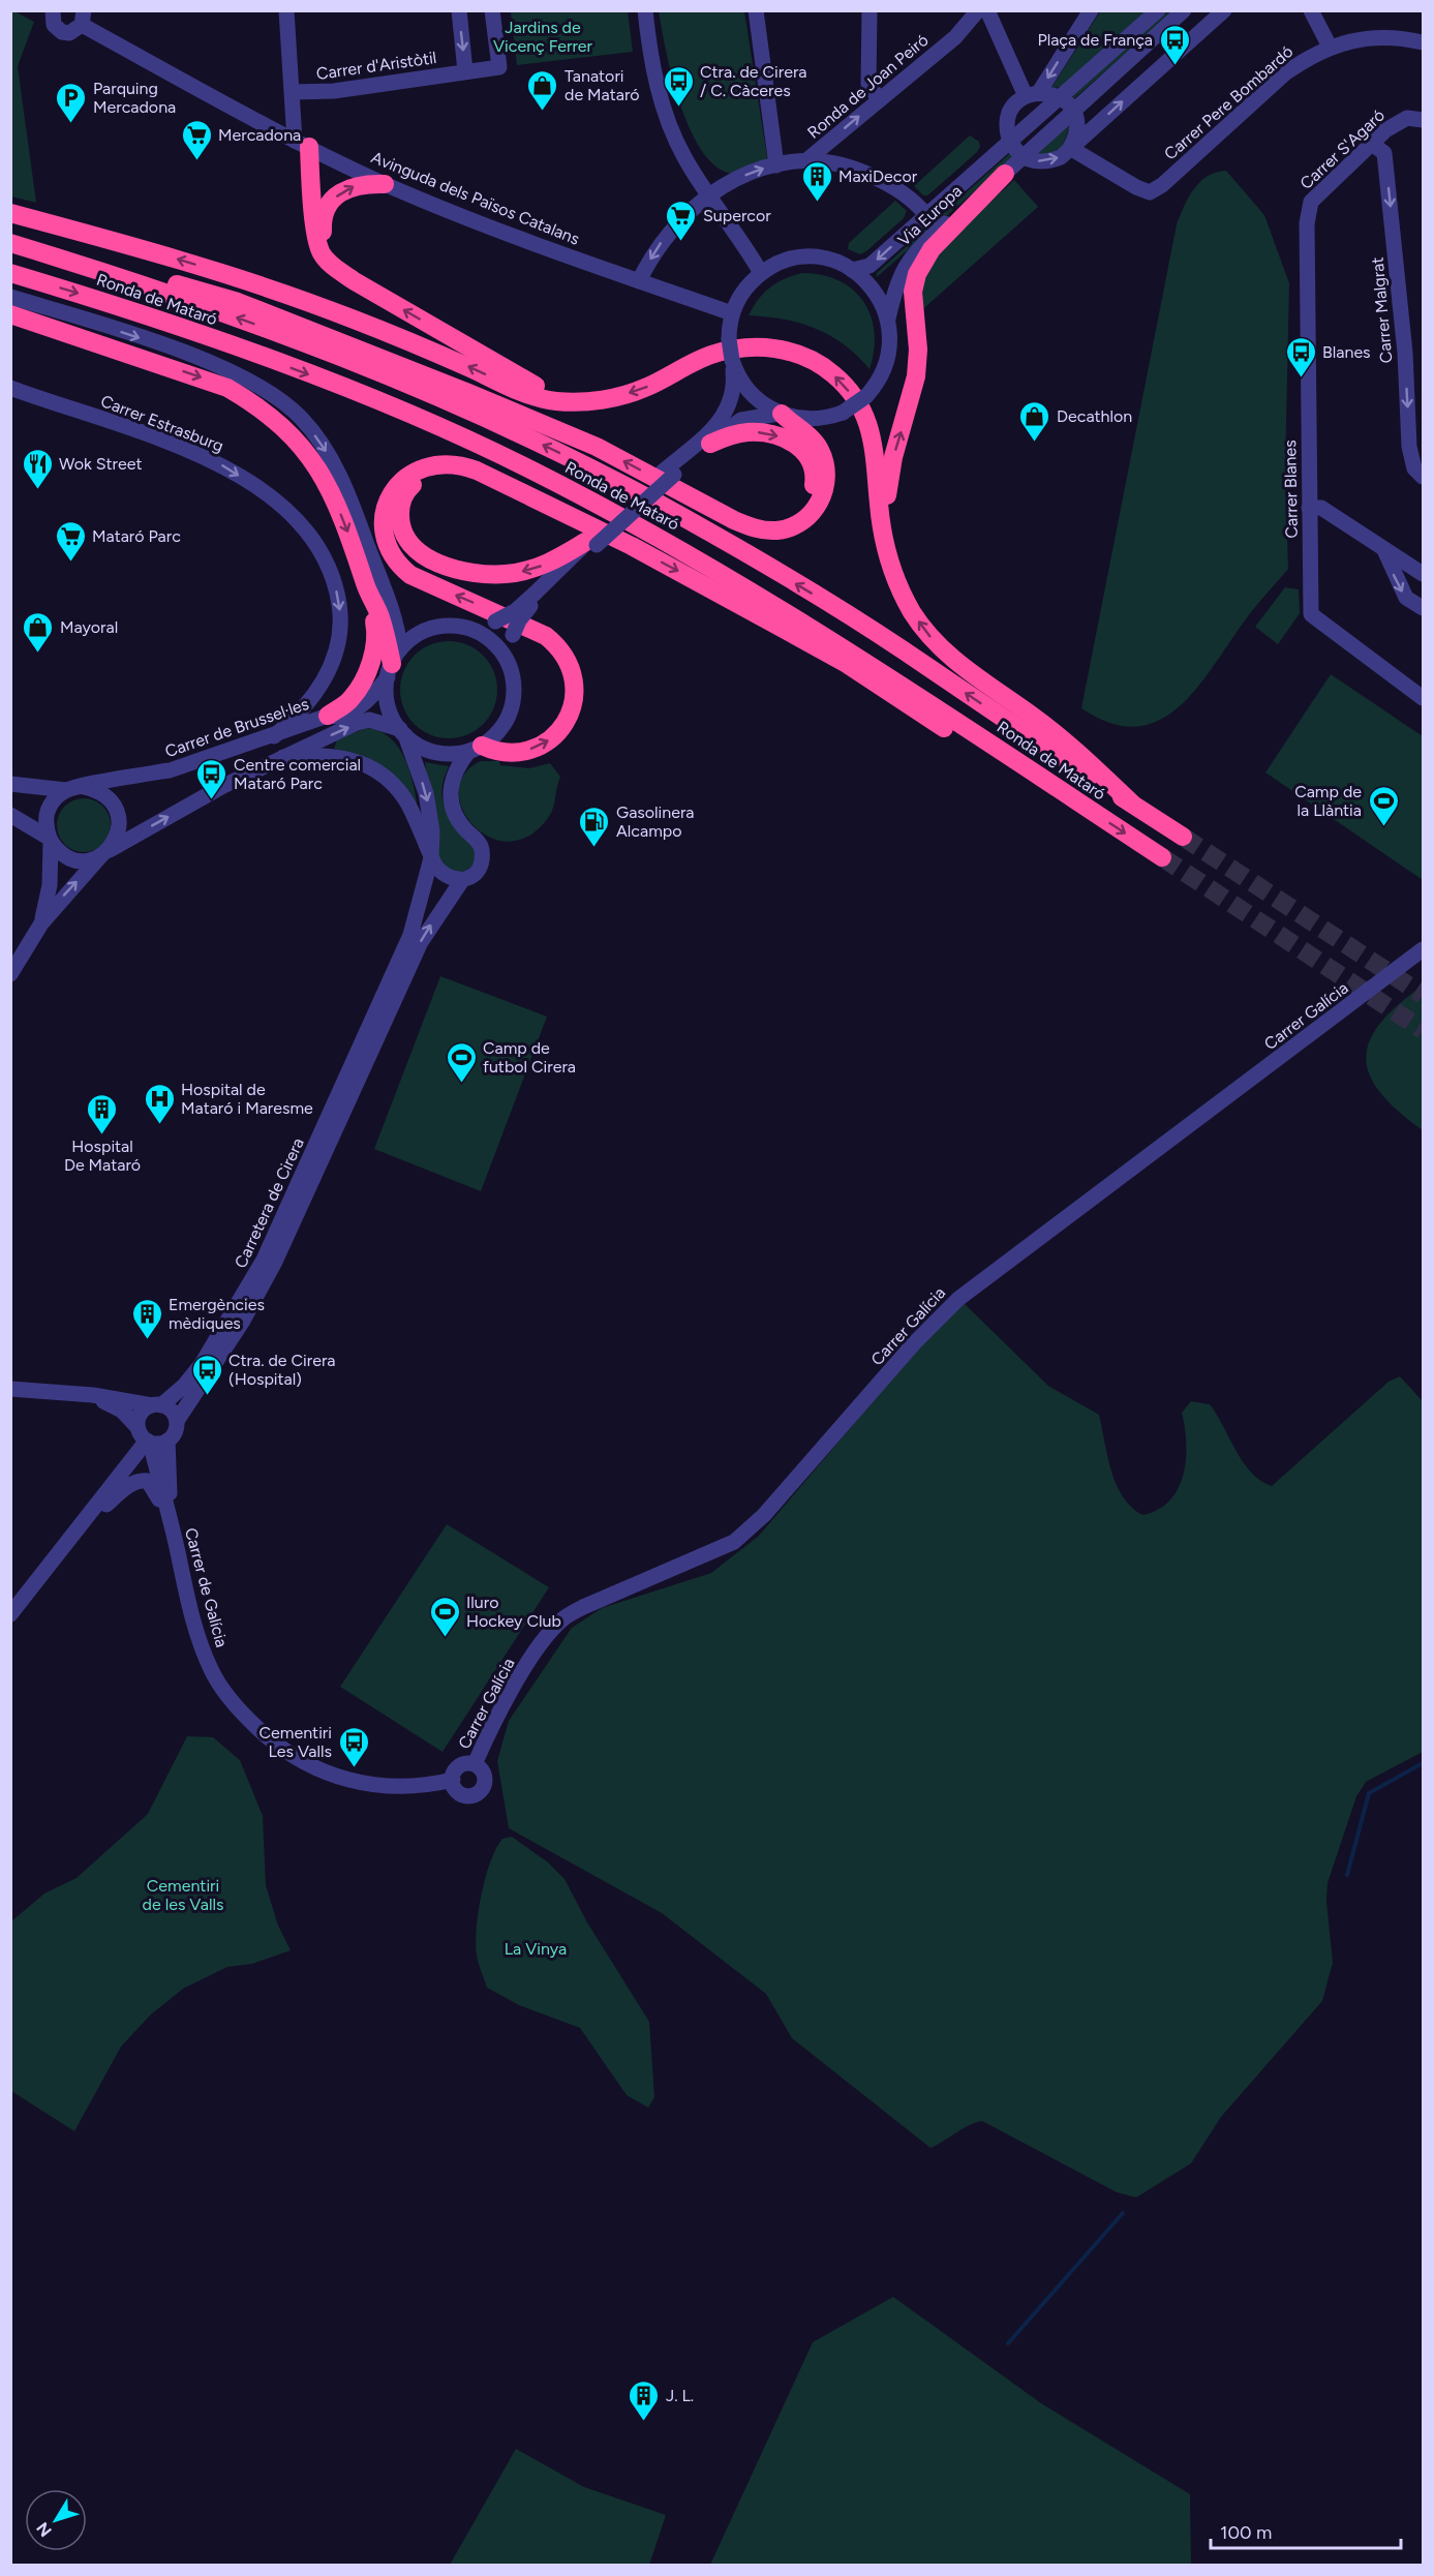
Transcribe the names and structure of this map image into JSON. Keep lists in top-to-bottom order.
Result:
{
  "streets": {
    "highway": ["Ronda de Mataró"],
    "street": [
      "Carrer d'Aristòtil",
      "Ronda de Joan Peiró",
      "Carrer Pere Bombardó",
      "Carrer S'Agaró",
      "Avinguda dels Països Catalans",
      "Via Europa",
      "Carrer Malgrat",
      "Carrer Estrasburg",
      "Carrer Blanes",
      "Carrer de Brussel·les",
      "Carrer Galícia",
      "Carretera de Cirera",
      "Carrer de Galícia"
    ]
  },
  "crossings": [
    ["Carrer S'Agaró", "Carrer Malgrat"],
    ["Carrer S'Agaró", "Carrer Blanes"],
    ["Avinguda dels Països Catalans", "Via Europa"],
    ["Carrer Estrasburg", "Carrer de Brussel·les"],
    ["Carrer de Brussel·les", "Carretera de Cirera"],
    ["Carrer Galícia", "Carrer de Galícia"]
  ],
  "one_way": ["Ronda de Joan Peiró", "Carrer Malgrat"],
  "parks": ["Jardins de Vicenç Ferrer", "Cementiri de les Valls", "La Vinya"],
  "places": {
    "bus stop": [
      "Plaça de França",
      "Ctra. de Cirera / C. Càceres",
      "Blanes",
      "Centre comercial Mataró Parc",
      "Ctra. de Cirera (Hospital)",
      "Cementiri Les Valls"
    ],
    "shop": ["Tanatori de Mataró", "Decathlon", "Mayoral"],
    "parking": ["Parquing Mercadona"],
    "supermarket": ["Mercadona", "Supercor", "Mataró Parc"],
    "building": [
      "MaxiDecor",
      "Hospital De Mataró",
      "Emergències mèdiques",
      "J. L."
    ],
    "restaurant": ["Wok Street"],
    "sports": ["Camp de la Llàntia", "Camp de futbol Cirera", "Iluro Hockey Club"],
    "fuel station": ["Gasolinera Alcampo"],
    "hospital": ["Hospital de Mataró i Maresme"]
  },
  "scale_bar": "100 m",
  "north": "bottom left"
}
